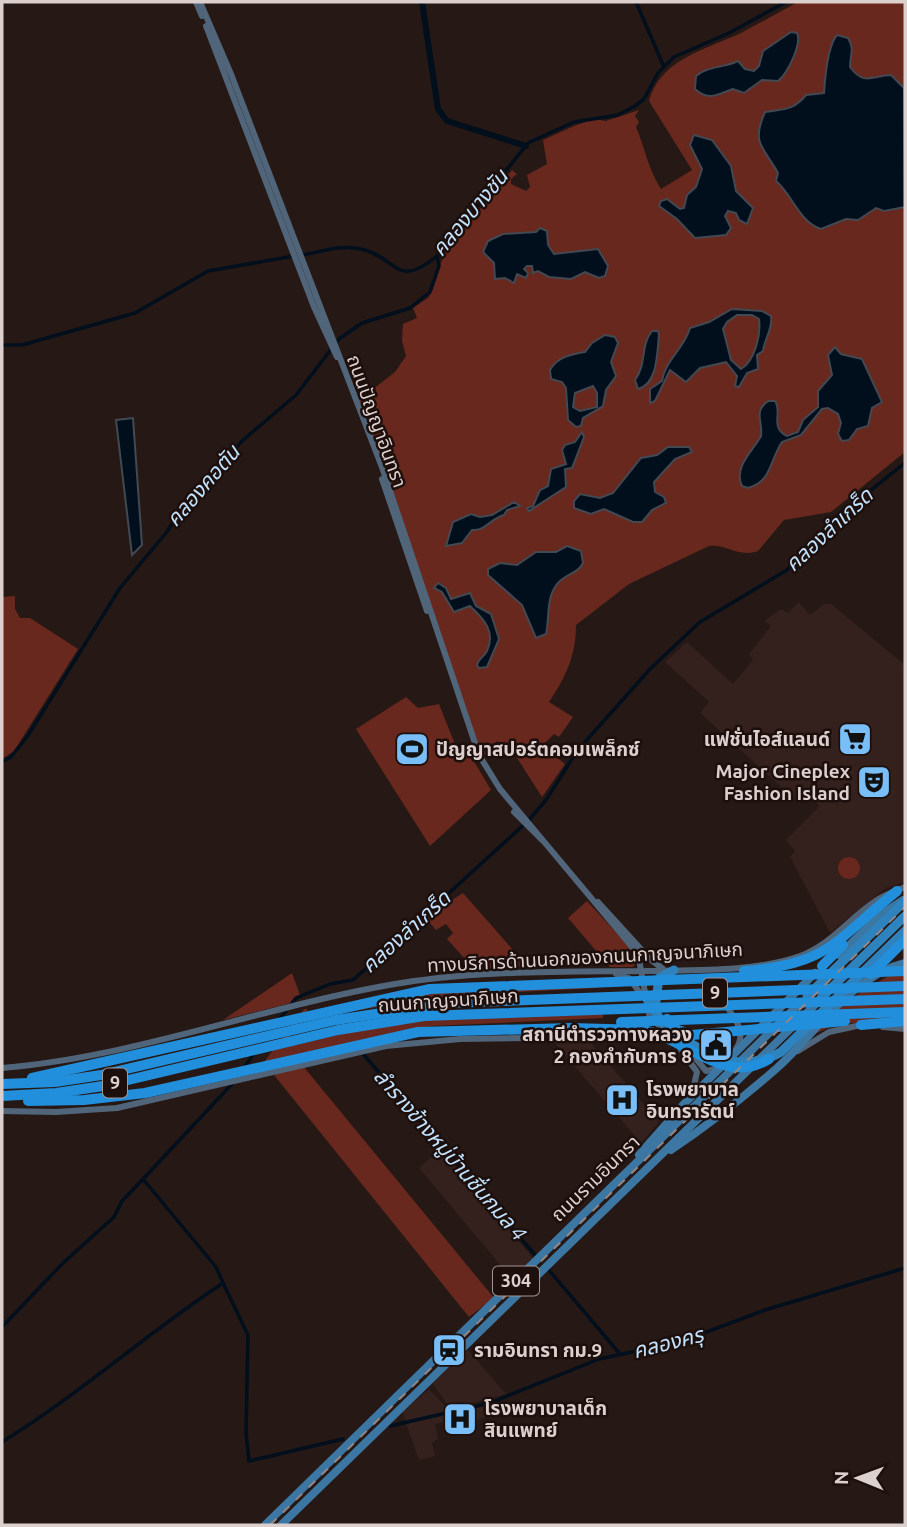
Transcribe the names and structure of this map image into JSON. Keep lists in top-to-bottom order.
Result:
{
  "streets": {
    "highway": [
      "9",
      "ถนนกาญจนาภิเษก",
      "ถนนรามอินทรา",
      "304"
    ],
    "main road": ["ถนนปัญญาอินทรา", "ทางบริการด้านนอกของถนนกาญจนาภิเษก"]
  },
  "crossings": [
    ["ถนนปัญญาอินทรา", "ทางบริการด้านนอกของถนนกาญจนาภิเษก"],
    ["ทางบริการด้านนอกของถนนกาญจนาภิเษก", "ถนนรามอินทรา"]
  ],
  "water": [
    "คลองบางชัน",
    "คลองคอตัน",
    "คลองลำเกร็ด",
    "ลำรางข้างหมู่บ้านชื่นกมล 4",
    "คลองครุ"
  ],
  "places": {
    "supermarket": ["แฟชั่นไอส์แลนด์"],
    "sports": ["ปัญญาสปอร์ตคอมเพล็กซ์"],
    "theatre": ["Major Cineplex Fashion Island"],
    "public building": ["สถานีตำรวจทางหลวง 2 กองกำกับการ 8"],
    "hospital": ["โรงพยาบาล อินทรารัตน์", "โรงพยาบาลเด็ก สินแพทย์"],
    "station": ["รามอินทรา กม.9"]
  },
  "north": "left"
}
